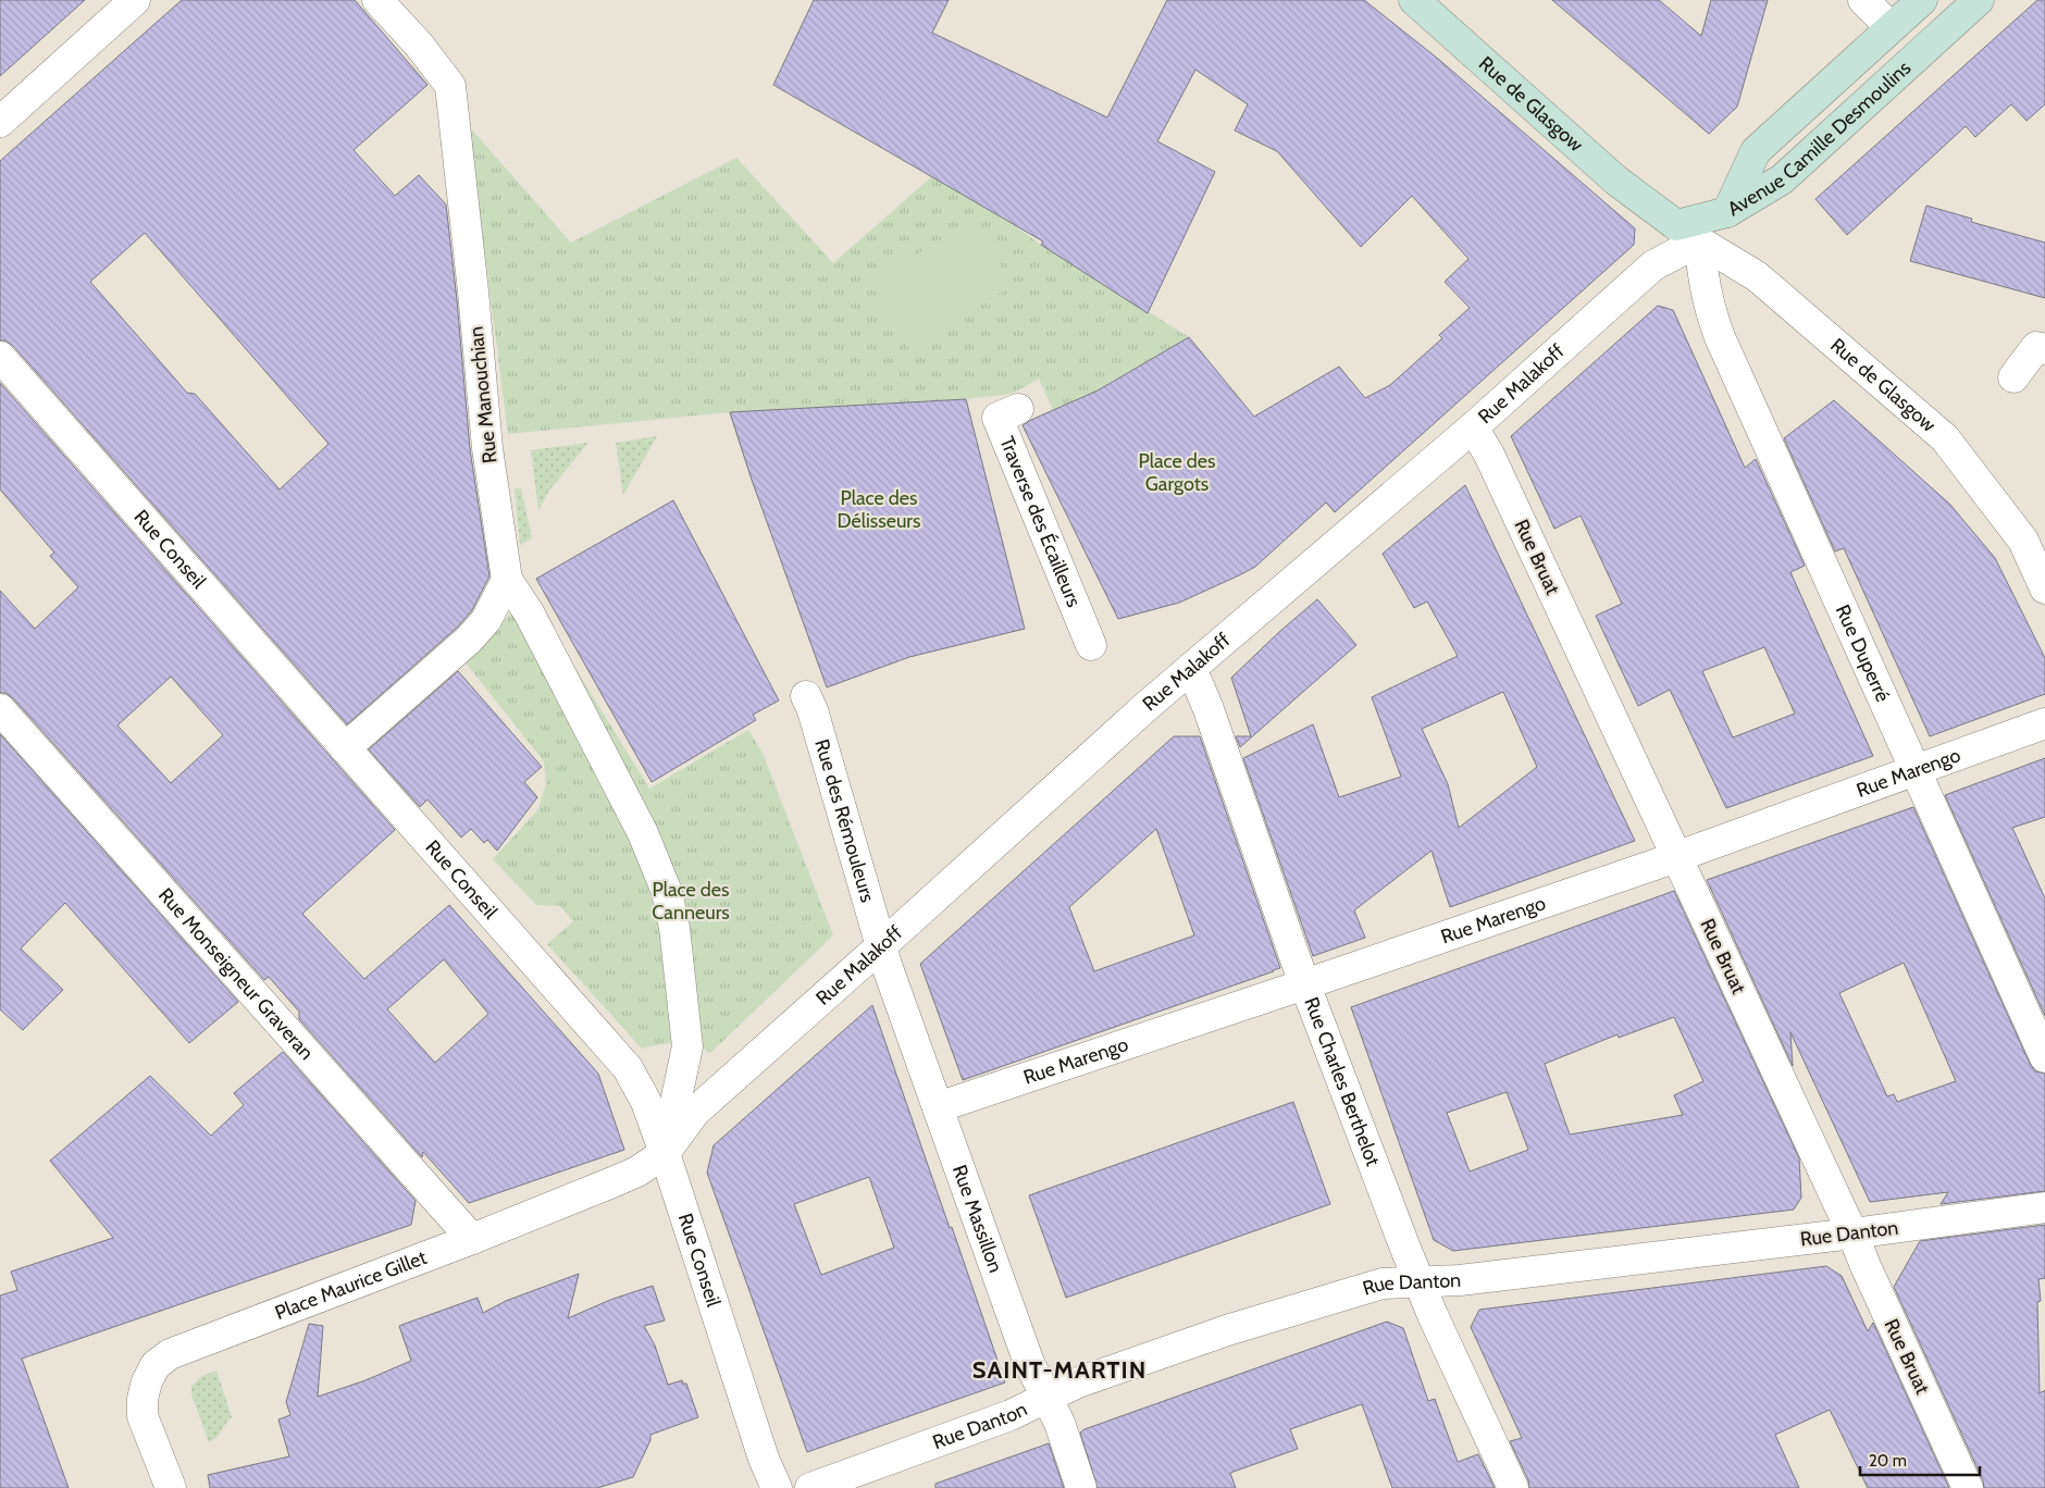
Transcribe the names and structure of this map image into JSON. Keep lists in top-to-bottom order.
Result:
{
  "streets": {
    "main road": ["Rue de Glasgow", "Avenue Camille Desmoulins"],
    "street": [
      "Rue Malakoff",
      "Rue Manouchian",
      "Traverse des Écailleurs",
      "Rue Conseil",
      "Rue Bruat",
      "Rue Duperré",
      "Rue Marengo",
      "Rue des Rémouleurs",
      "Rue Monseigneur Graveran",
      "Rue Charles Berthelot",
      "Rue Massillon",
      "Rue Danton",
      "Place Maurice Gillet"
    ]
  },
  "crossings": [
    ["Rue de Glasgow", "Rue Malakoff"],
    ["Rue de Glasgow", "Rue Duperré"],
    ["Rue Malakoff", "Rue Conseil"],
    ["Rue Malakoff", "Rue Bruat"],
    ["Rue Malakoff", "Rue Duperré"],
    ["Rue Malakoff", "Rue des Rémouleurs"],
    ["Rue Malakoff", "Rue Charles Berthelot"],
    ["Rue Malakoff", "Rue Massillon"],
    ["Rue Malakoff", "Place Maurice Gillet"],
    ["Rue Conseil", "Place Maurice Gillet"],
    ["Rue Bruat", "Rue Marengo"],
    ["Rue Bruat", "Rue Danton"],
    ["Rue Duperré", "Rue Marengo"],
    ["Rue Marengo", "Rue Charles Berthelot"],
    ["Rue Marengo", "Rue Massillon"],
    ["Rue des Rémouleurs", "Rue Massillon"],
    ["Rue Monseigneur Graveran", "Place Maurice Gillet"],
    ["Rue Charles Berthelot", "Rue Danton"],
    ["Rue Massillon", "Rue Danton"]
  ],
  "districts": ["SAINT-MARTIN"],
  "parks": ["Place des Gargots", "Place des Délisseurs", "Place des Canneurs"],
  "scale_bar": "20 m"
}
